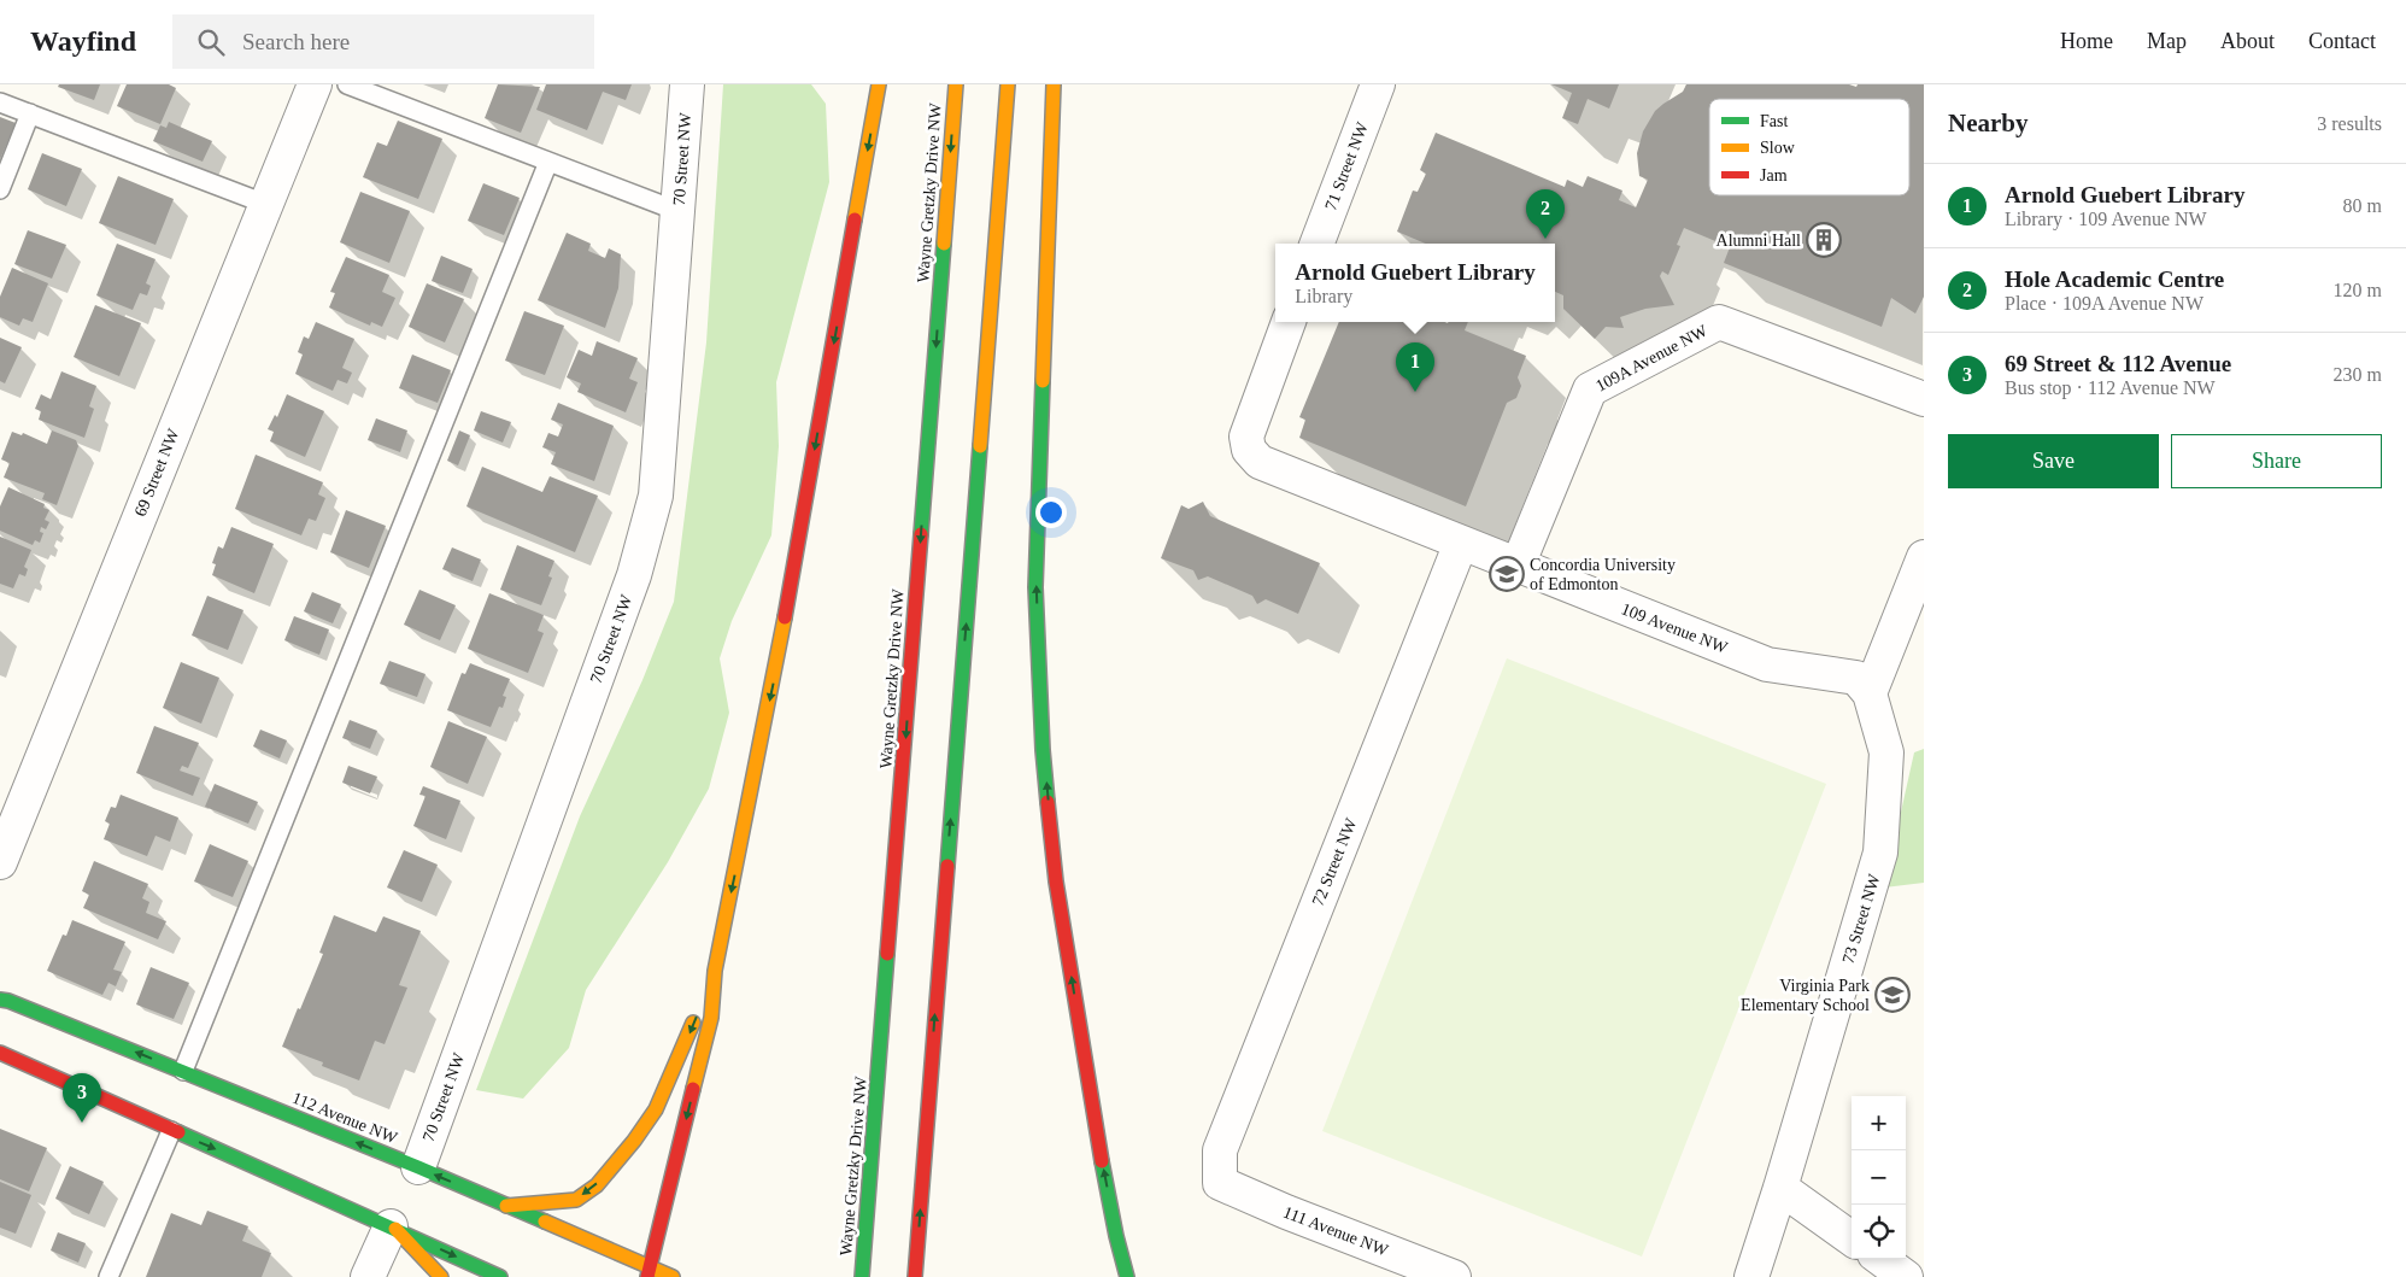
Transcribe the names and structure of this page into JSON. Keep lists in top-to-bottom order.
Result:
{
  "streets": {
    "main road": ["Wayne Gretzky Drive NW", "112 Avenue NW"],
    "street": [
      "70 Street NW",
      "71 Street NW",
      "109A Avenue NW",
      "69 Street NW",
      "109 Avenue NW",
      "72 Street NW",
      "73 Street NW",
      "111 Avenue NW"
    ]
  },
  "crossings": [
    ["70 Street NW", "112 Avenue NW"],
    ["109A Avenue NW", "109 Avenue NW"],
    ["109 Avenue NW", "72 Street NW"],
    ["109 Avenue NW", "73 Street NW"],
    ["72 Street NW", "111 Avenue NW"]
  ],
  "places": {
    "building": ["Alumni Hall"],
    "school or university": ["Concordia University of Edmonton", "Virginia Park Elementary School"]
  },
  "legend": ["Fast", "Slow", "Jam"],
  "page": {
    "header": "Wayfind",
    "search": "Search here",
    "nav": [
      "Home",
      "Map",
      "About",
      "Contact"
    ],
    "heading": ["Nearby", "3 results"],
    "list": [
      {
        "mark": "1",
        "name": "Arnold Guebert Library",
        "note": "Library · 109 Avenue NW",
        "value": "80 m"
      },
      {
        "mark": "2",
        "name": "Hole Academic Centre",
        "note": "Place · 109A Avenue NW",
        "value": "120 m"
      },
      {
        "mark": "3",
        "name": "69 Street & 112 Avenue",
        "note": "Bus stop · 112 Avenue NW",
        "value": "230 m"
      }
    ],
    "pins": ["2", "1", "3"],
    "popup": ["Arnold Guebert Library", "Library"],
    "buttons": ["Save", "Share"],
    "map_buttons": ["+", "−"]
  }
}
